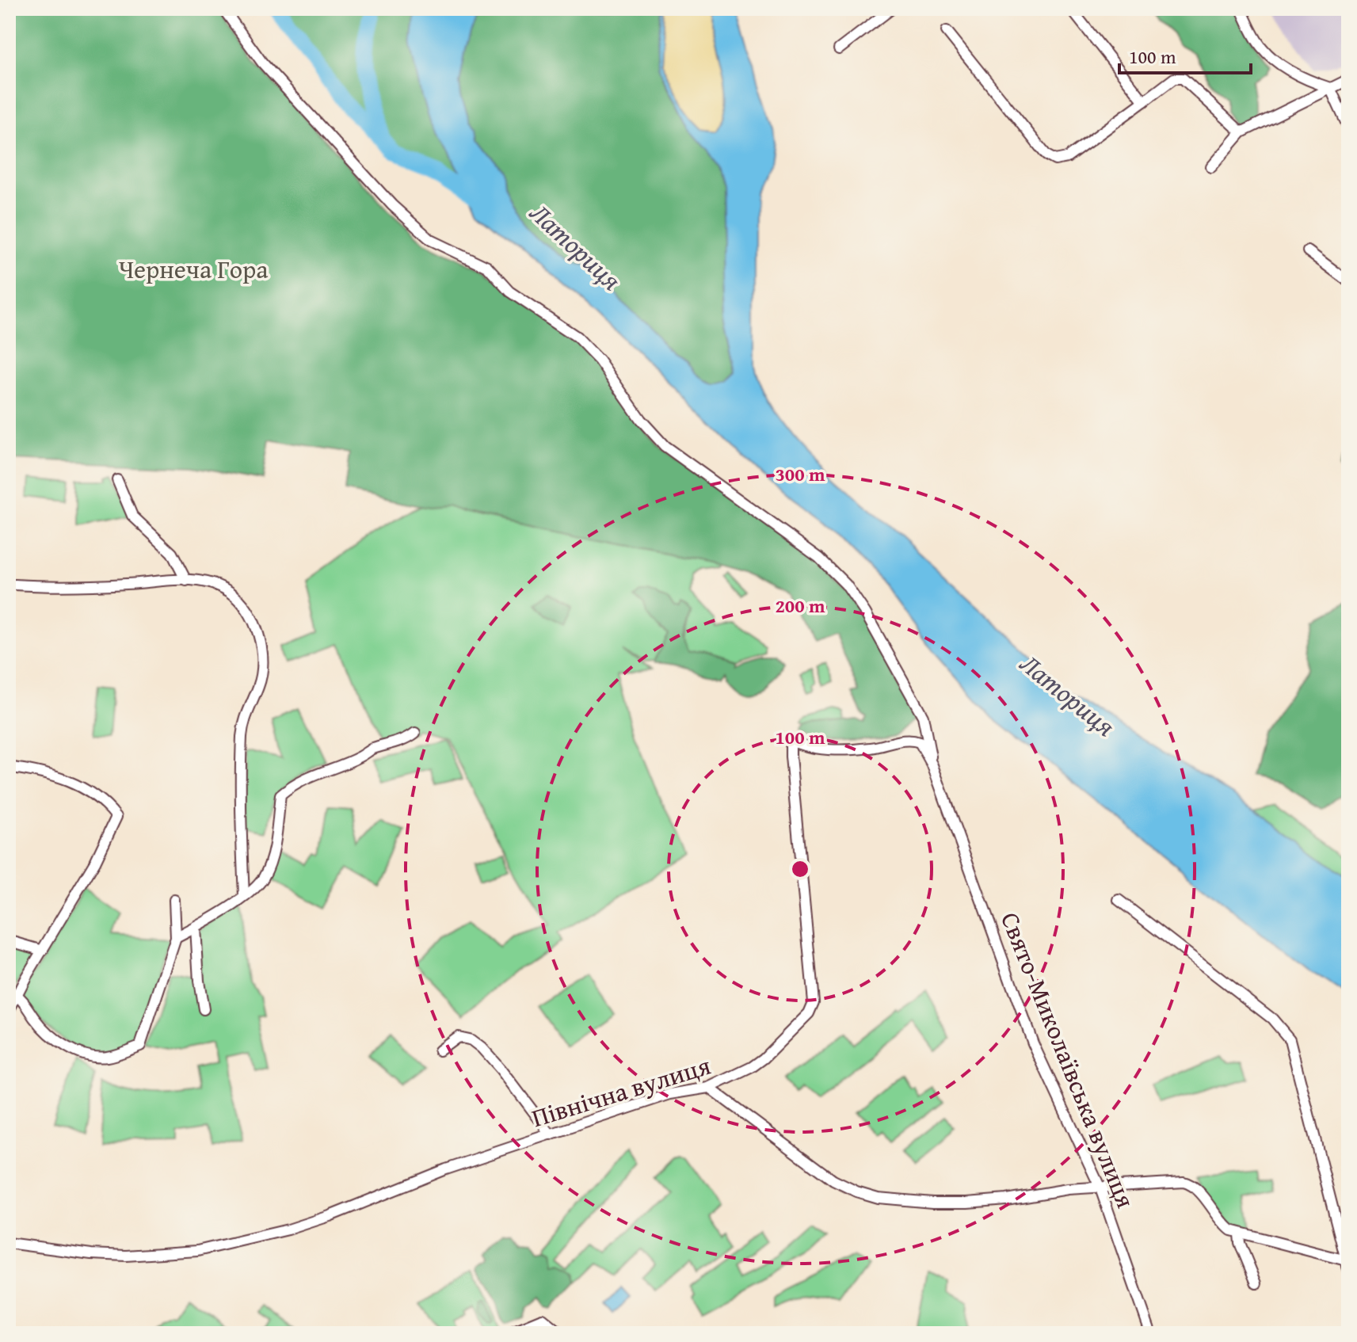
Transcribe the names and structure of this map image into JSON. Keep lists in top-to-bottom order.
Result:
{
  "streets": {
    "street": ["Свято-Миколаївська вулиця", "Північна вулиця"]
  },
  "crossings": [
    ["Свято-Миколаївська вулиця", "Північна вулиця"]
  ],
  "water": ["Латориця"],
  "parks": ["Чернеча Гора"],
  "scale_bar": "100 m",
  "rings": ["300 m", "200 m", "100 m"]
}
